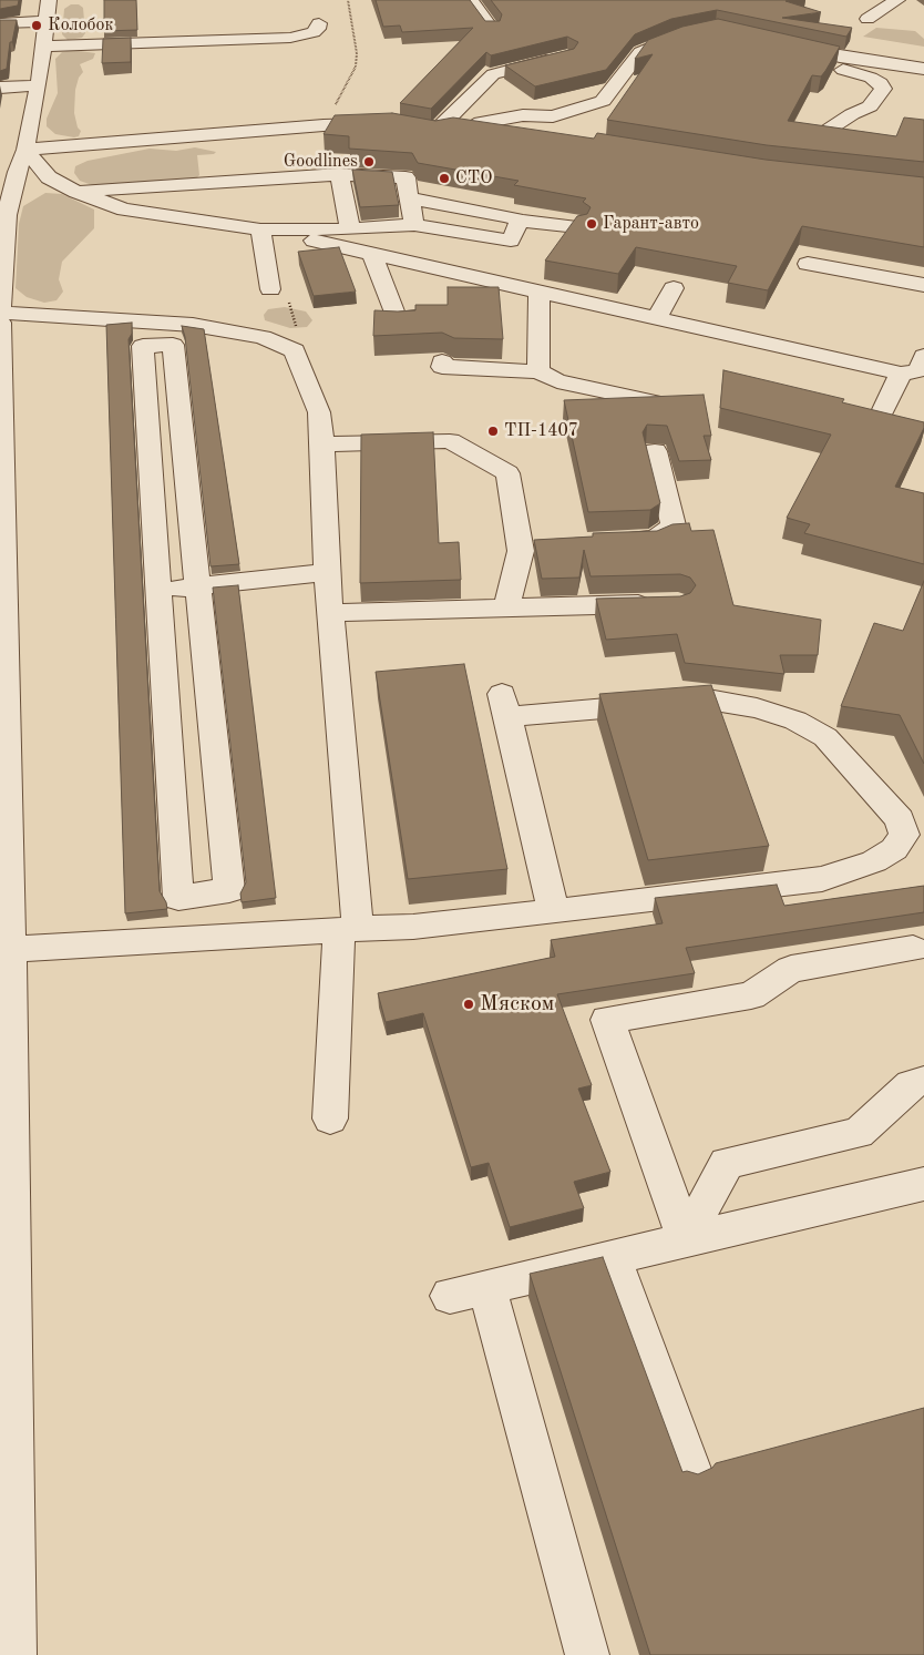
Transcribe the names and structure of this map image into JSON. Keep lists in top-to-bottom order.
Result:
{
  "places": [
    "Колобок",
    "Goodlines",
    "СТО",
    "Гарант-авто",
    "ТП-1407",
    "Мяском"
  ]
}
